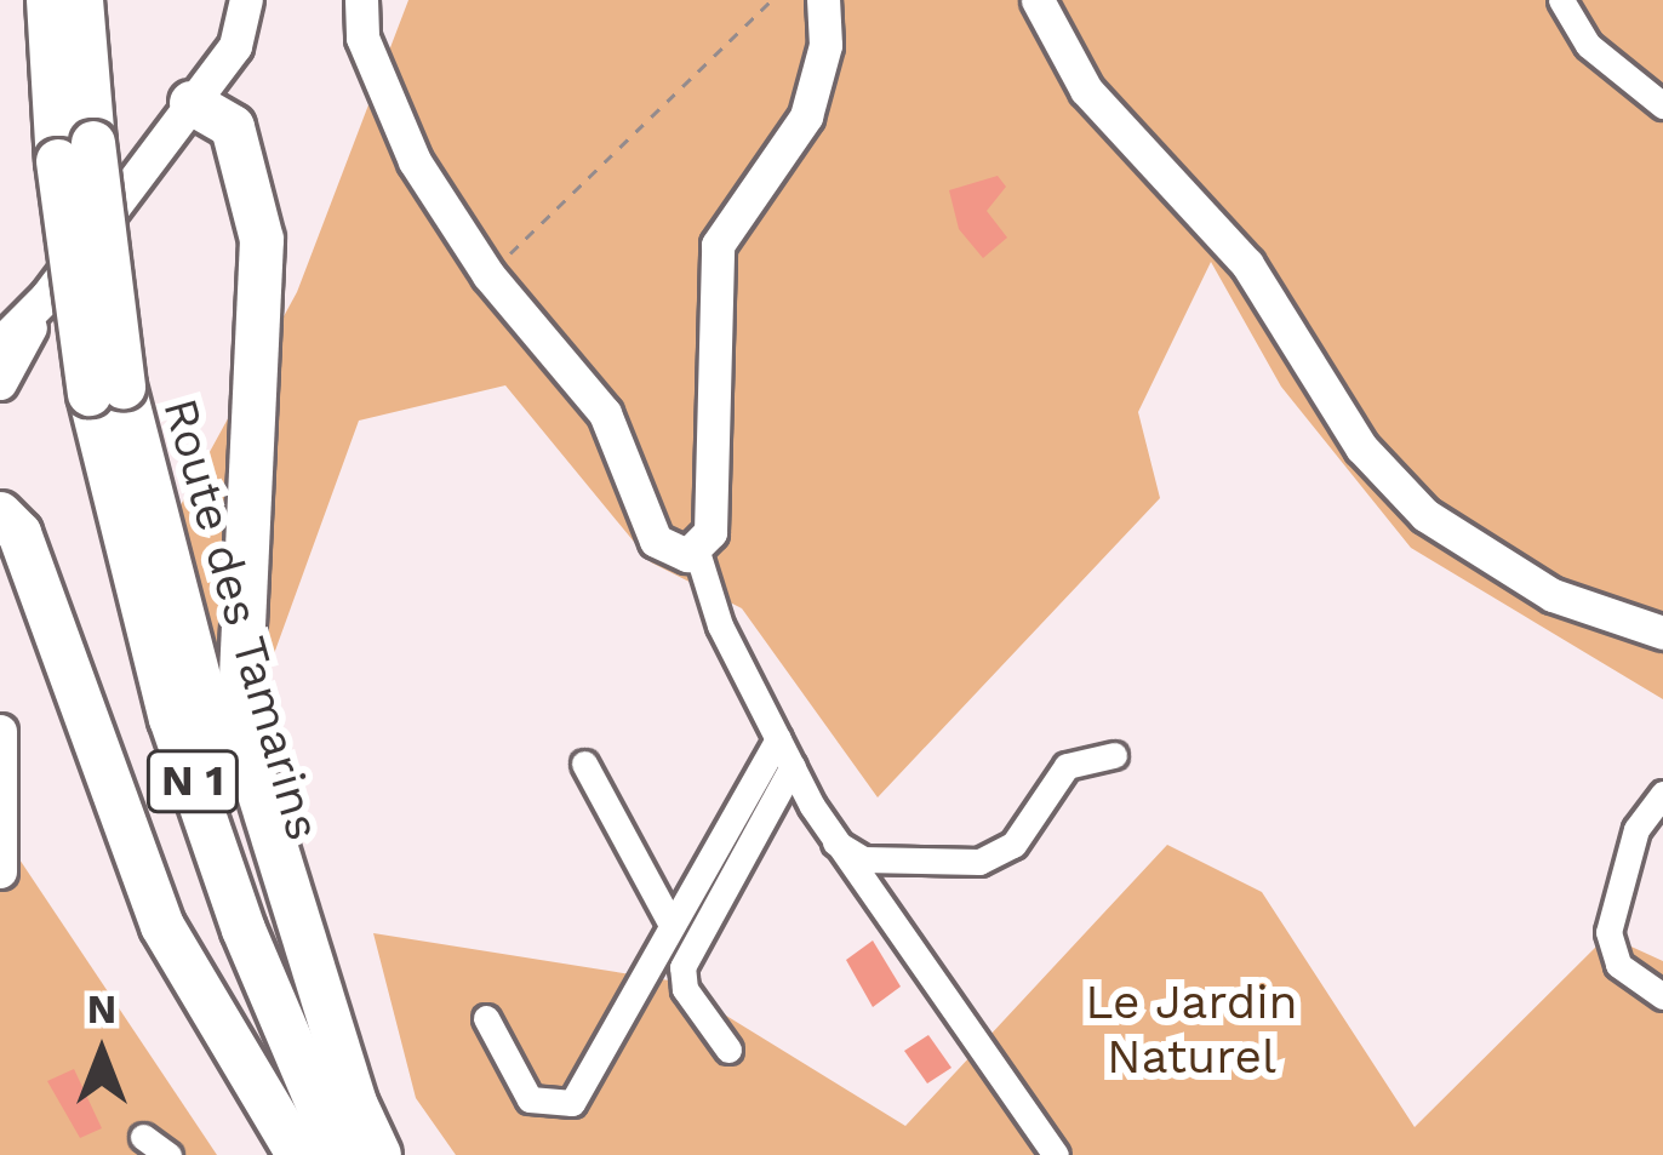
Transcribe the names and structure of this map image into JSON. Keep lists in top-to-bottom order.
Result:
{
  "streets": {
    "highway": ["Route des Tamarins", "N 1"]
  },
  "parks": ["Le Jardin Naturel"],
  "north": "top"
}
